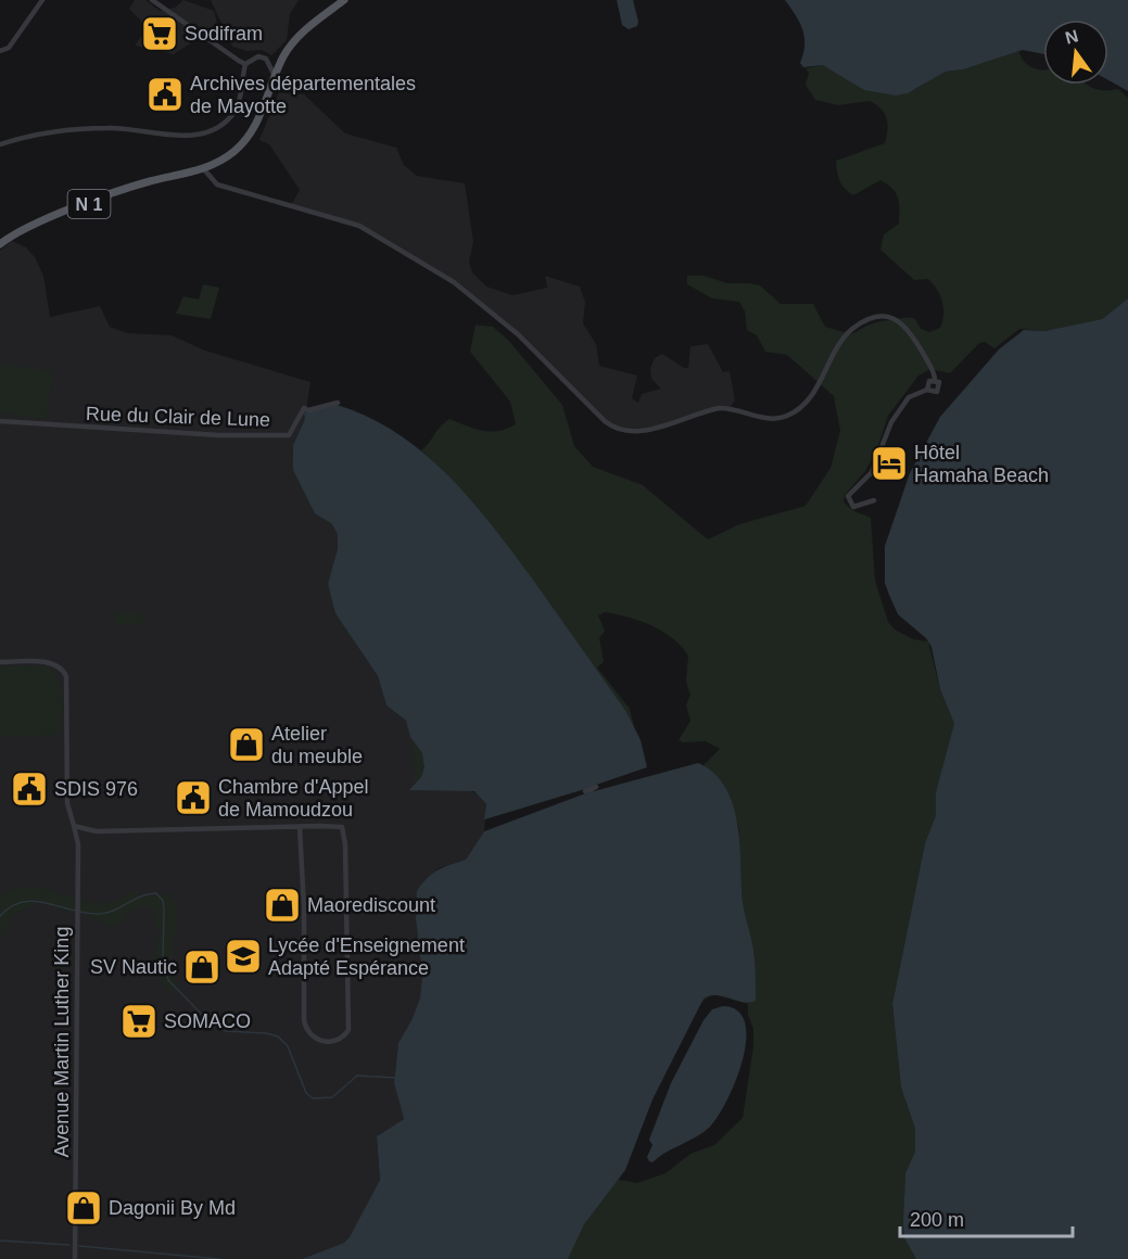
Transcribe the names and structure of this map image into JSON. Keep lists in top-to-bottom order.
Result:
{
  "streets": {
    "main road": ["N 1"],
    "street": ["Rue du Clair de Lune", "Avenue Martin Luther King"]
  },
  "places": {
    "supermarket": ["Sodifram", "SOMACO"],
    "public building": ["Archives départementales de Mayotte", "SDIS 976", "Chambre d'Appel de Mamoudzou"],
    "hotel": ["Hôtel Hamaha Beach"],
    "shop": [
      "Atelier du meuble",
      "Maorediscount",
      "SV Nautic",
      "Dagonii By Md"
    ],
    "school or university": ["Lycée d'Enseignement Adapté Espérance"]
  },
  "scale_bar": "200 m",
  "north": "top"
}
